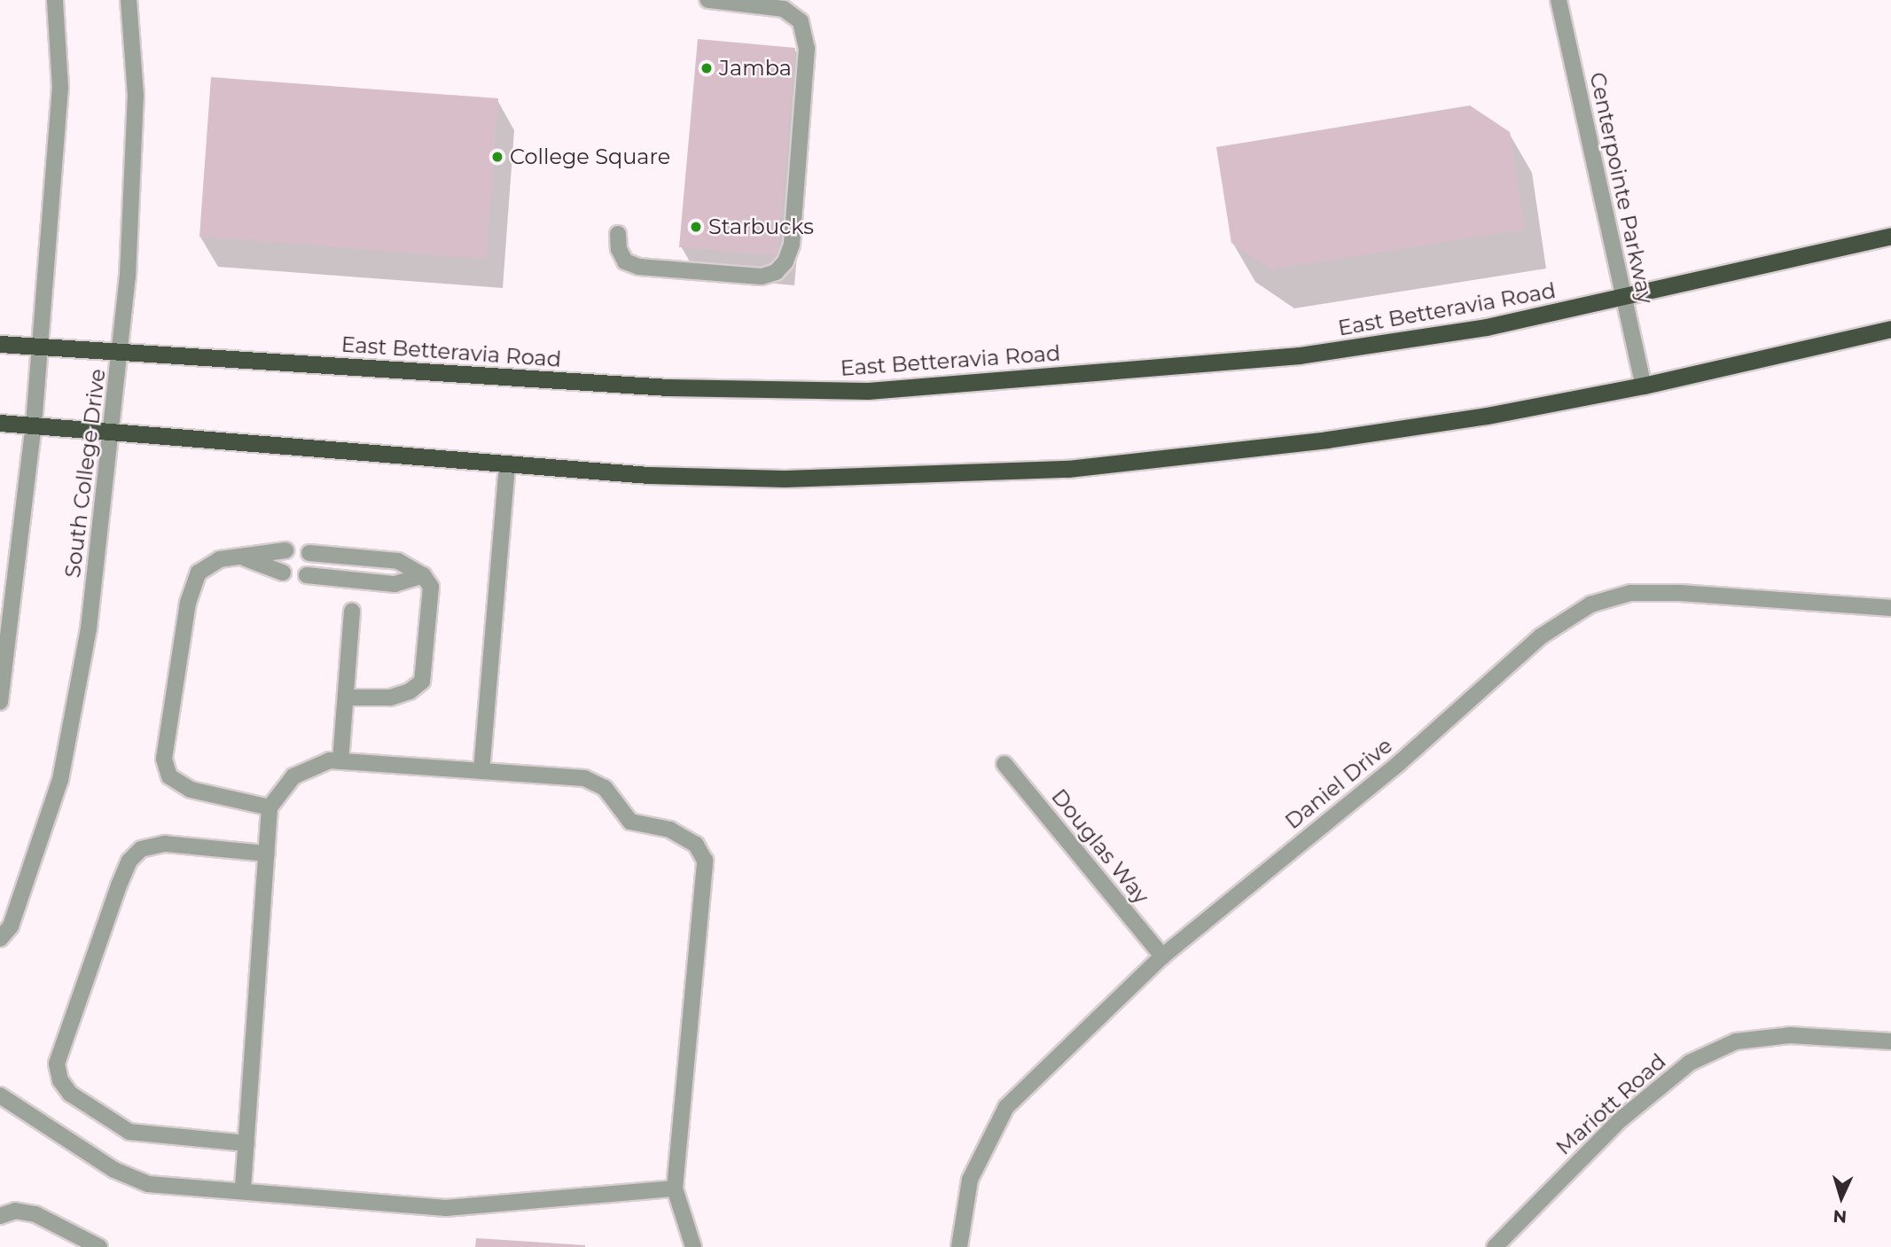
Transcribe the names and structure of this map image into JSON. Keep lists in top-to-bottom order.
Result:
{
  "streets": {
    "highway": ["East Betteravia Road"],
    "street": [
      "Centerpointe Parkway",
      "South College Drive",
      "Daniel Drive",
      "Douglas Way",
      "Mariott Road"
    ]
  },
  "crossings": [
    ["Centerpointe Parkway", "East Betteravia Road"],
    ["East Betteravia Road", "South College Drive"],
    ["Daniel Drive", "Douglas Way"]
  ],
  "places": ["Jamba", "College Square", "Starbucks"],
  "north": "bottom"
}
